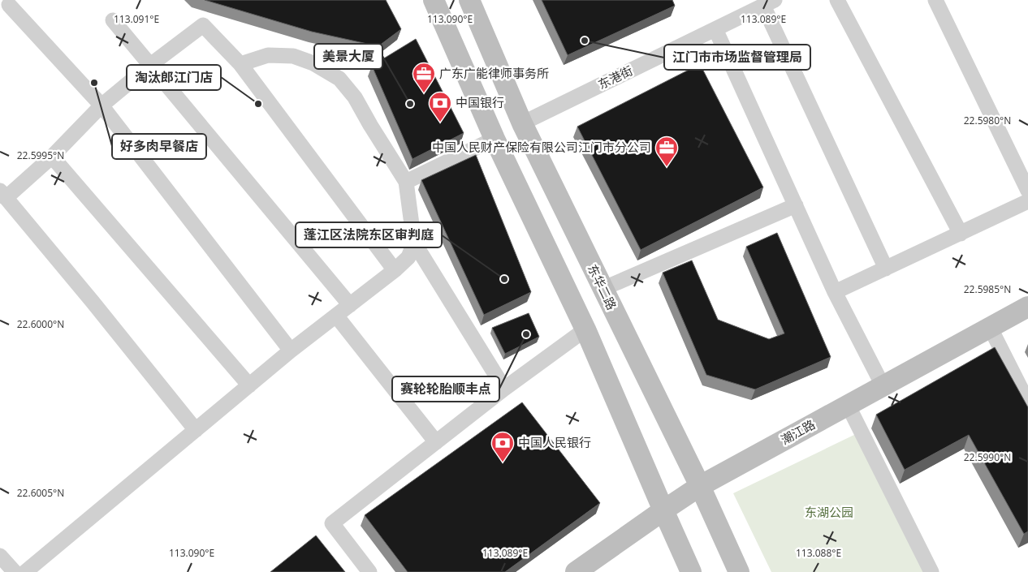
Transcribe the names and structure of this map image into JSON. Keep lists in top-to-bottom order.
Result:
{
  "streets": {
    "main road": ["东华二路", "潮江路"],
    "street": ["东港街"]
  },
  "crossings": [
    ["东港街", "东华二路"],
    ["东华二路", "潮江路"]
  ],
  "parks": ["东湖公园"],
  "places": {
    "other": [
      "江门市市场监督管理局",
      "好多肉早餐店",
      "淘汰郎江门店",
      "美景大厦",
      "蓬江区法院东区审判庭",
      "赛轮轮胎顺丰点"
    ],
    "office": ["广东广能律师事务所", "中国人民财产保险有限公司江门市分公司"],
    "bank": ["中国银行", "中国人民银行"]
  },
  "coordinates": [
    "113.091°E",
    "113.090°E",
    "113.089°E",
    "22.5980°N",
    "22.5995°N",
    "22.5985°N",
    "22.6000°N",
    "22.5990°N",
    "22.6005°N",
    "113.088°E"
  ]
}
